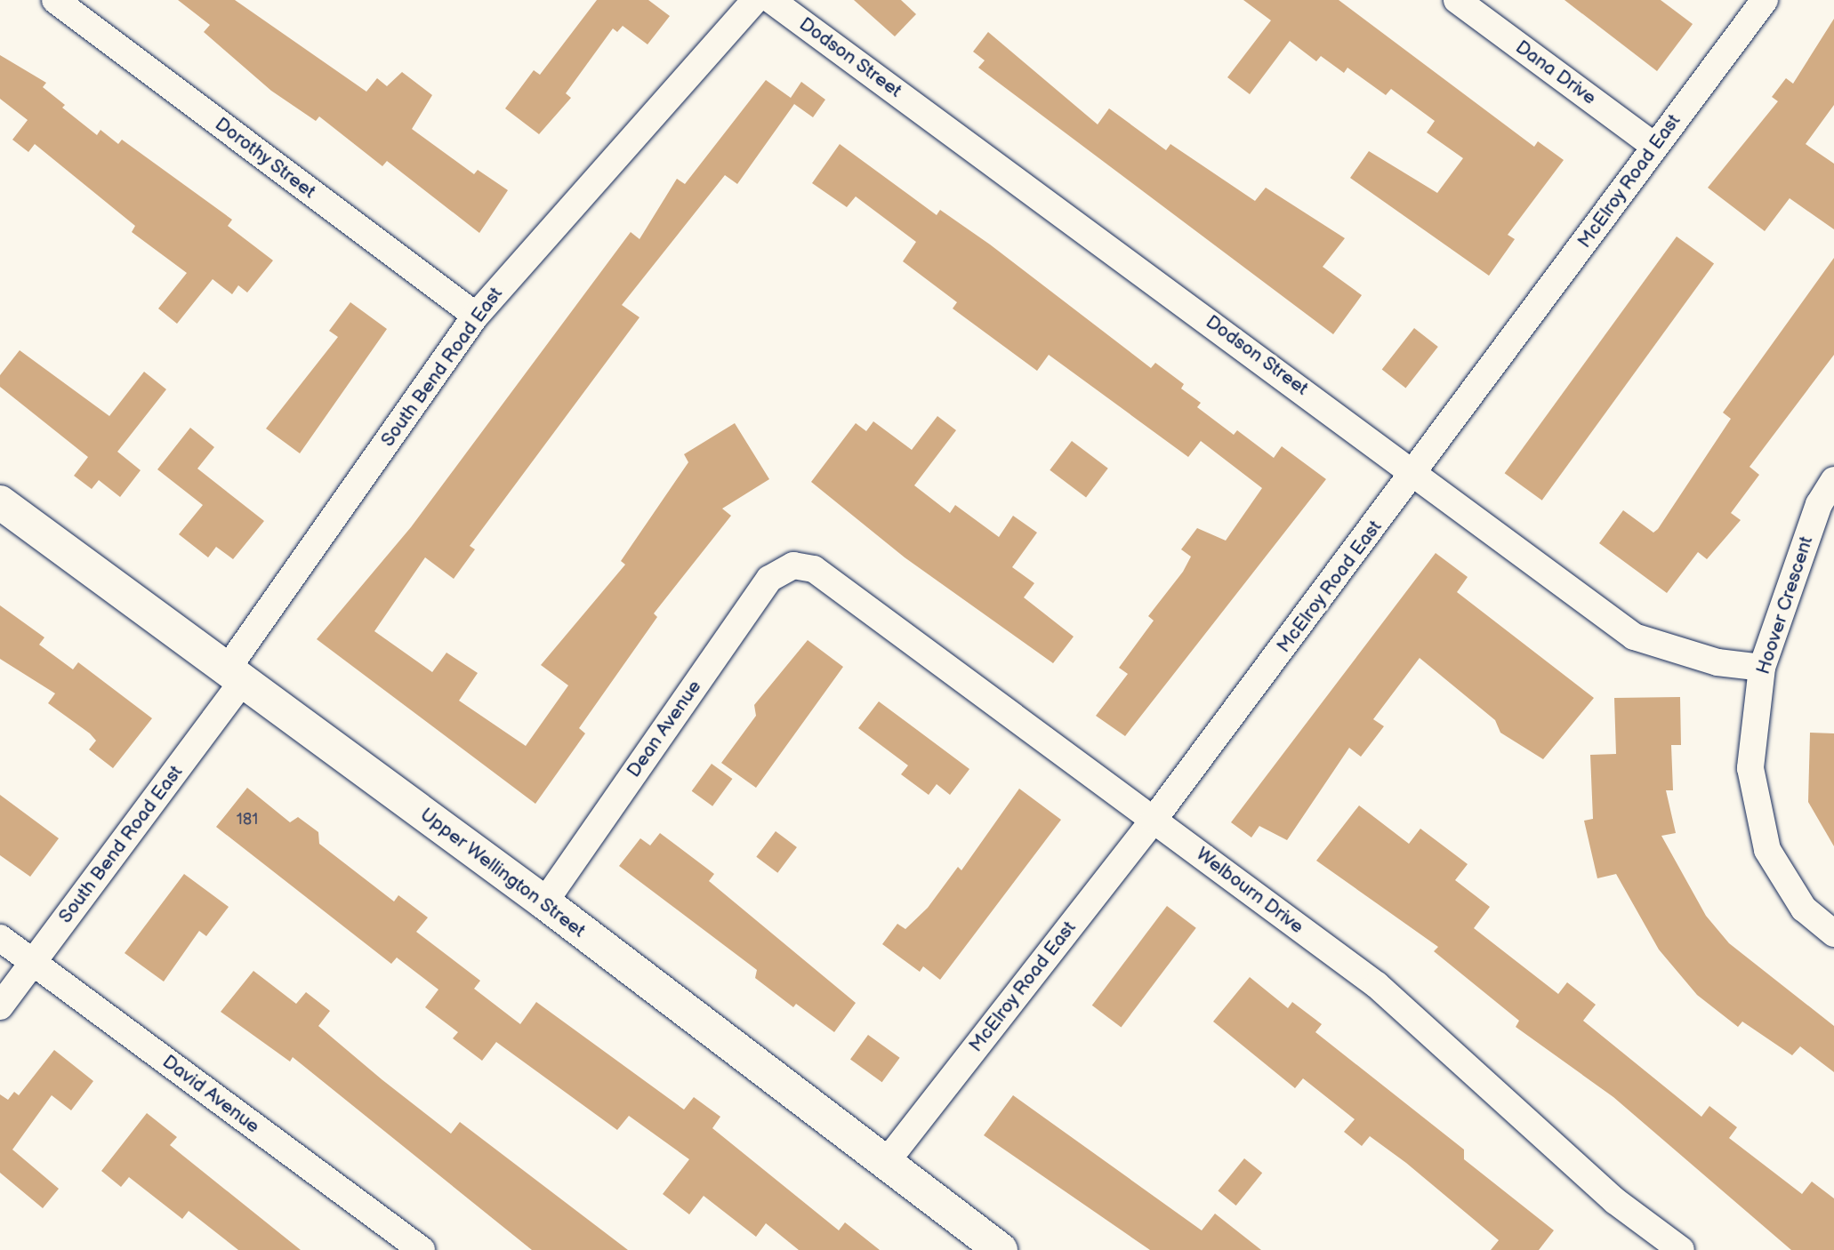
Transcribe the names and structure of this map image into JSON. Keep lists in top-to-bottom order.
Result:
{
  "streets": {
    "main road": ["Upper Wellington Street"],
    "street": [
      "Dodson Street",
      "Dana Drive",
      "Dorothy Street",
      "McElroy Road East",
      "South Bend Road East",
      "Hoover Crescent",
      "Dean Avenue",
      "Welbourn Drive",
      "David Avenue"
    ]
  },
  "crossings": [
    ["Dodson Street", "McElroy Road East"],
    ["Dodson Street", "Hoover Crescent"],
    ["Dana Drive", "McElroy Road East"],
    ["Dorothy Street", "South Bend Road East"],
    ["McElroy Road East", "Upper Wellington Street"],
    ["McElroy Road East", "Welbourn Drive"],
    ["South Bend Road East", "Upper Wellington Street"],
    ["South Bend Road East", "David Avenue"],
    ["Dean Avenue", "Upper Wellington Street"],
    ["Dean Avenue", "Welbourn Drive"]
  ],
  "house_numbers": ["181"]
}
